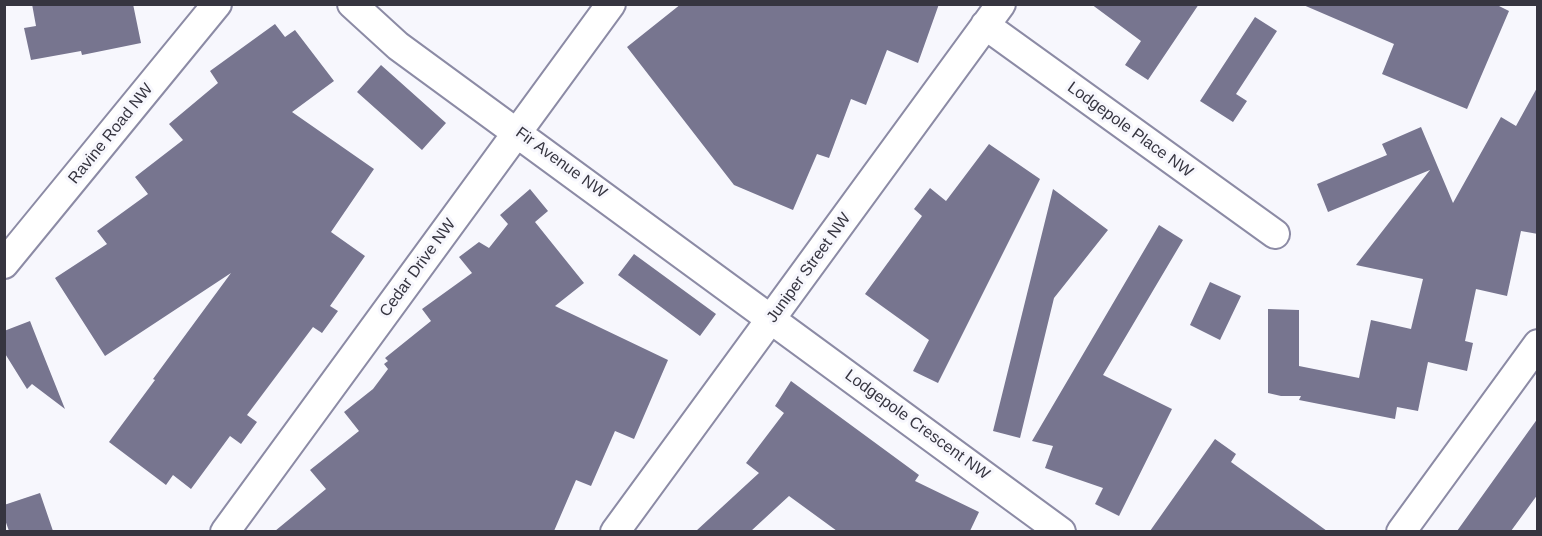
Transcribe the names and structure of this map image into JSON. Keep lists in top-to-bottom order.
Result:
{
  "streets": {
    "street": [
      "Lodgepole Place NW",
      "Ravine Road NW",
      "Fir Avenue NW",
      "Cedar Drive NW",
      "Juniper Street NW",
      "Lodgepole Crescent NW"
    ]
  },
  "crossings": [
    ["Lodgepole Place NW", "Juniper Street NW"],
    ["Fir Avenue NW", "Cedar Drive NW"],
    ["Fir Avenue NW", "Juniper Street NW"],
    ["Fir Avenue NW", "Lodgepole Crescent NW"],
    ["Juniper Street NW", "Lodgepole Crescent NW"]
  ]
}
